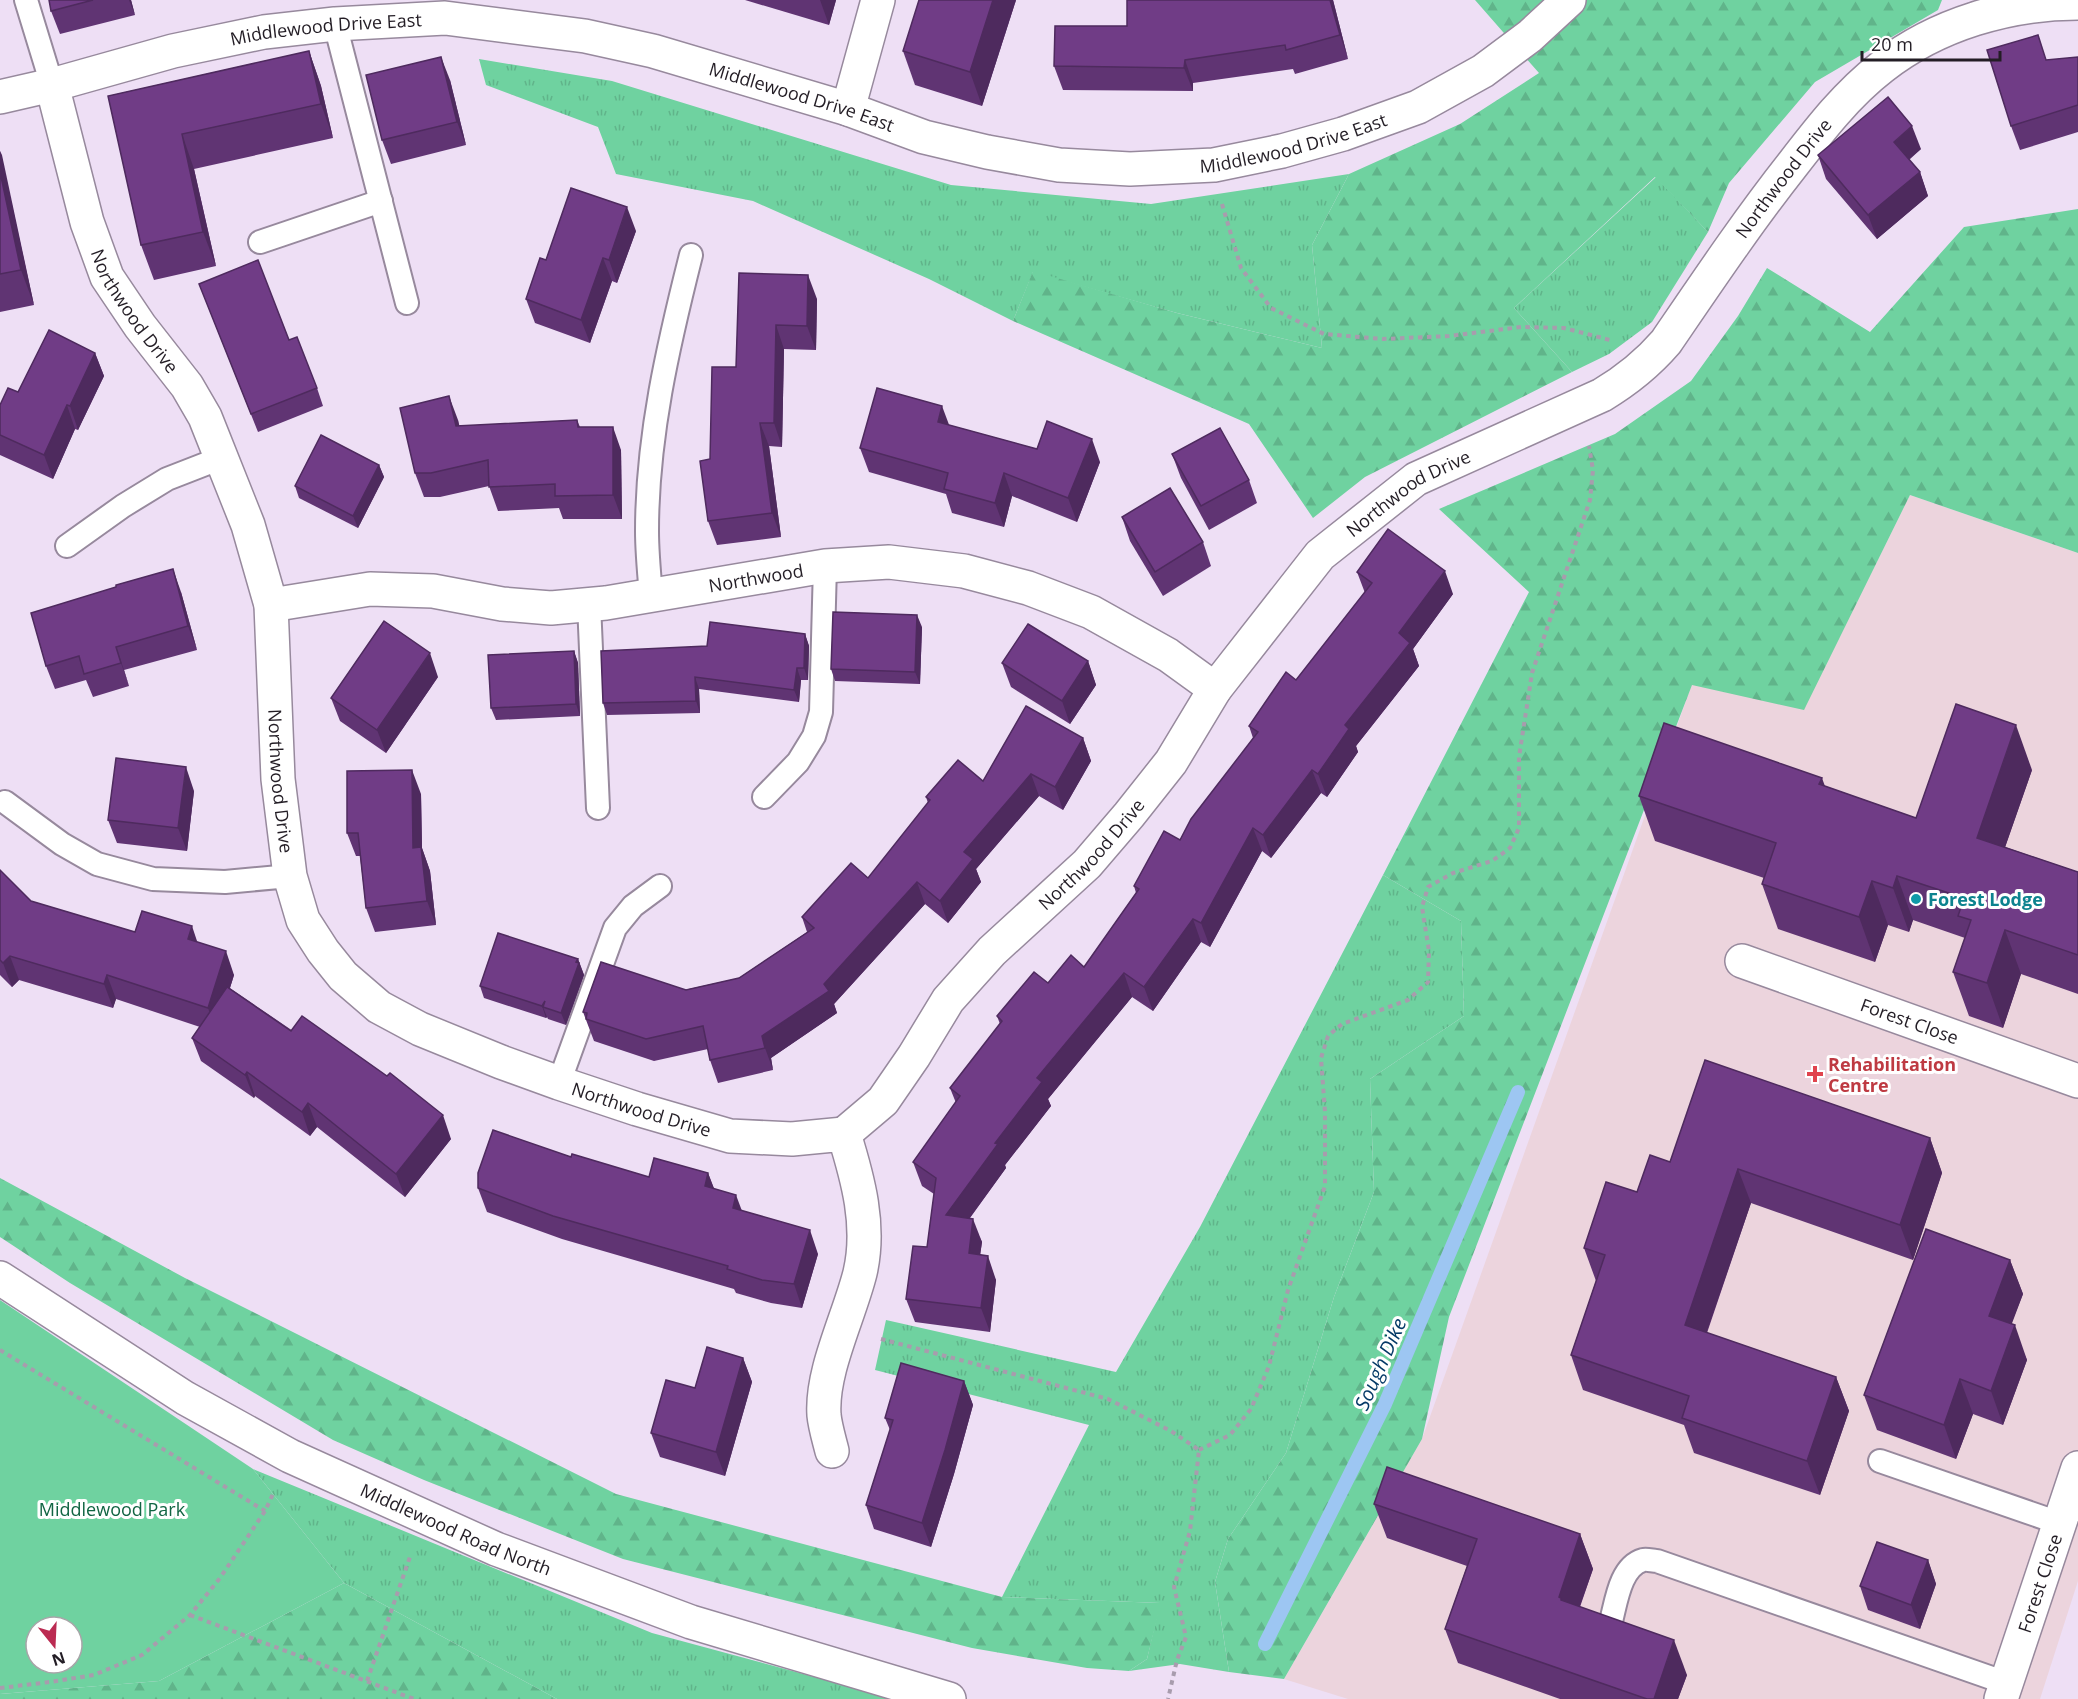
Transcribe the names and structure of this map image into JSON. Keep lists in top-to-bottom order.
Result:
{
  "streets": {
    "street": [
      "Middlewood Drive East",
      "Northwood Drive",
      "Northwood",
      "Forest Close",
      "Middlewood Road North"
    ]
  },
  "crossings": [
    ["Middlewood Drive East", "Northwood Drive"],
    ["Northwood Drive", "Northwood"]
  ],
  "water": ["Sough Dike"],
  "parks": ["Middlewood Park"],
  "places": {
    "other": ["Forest Lodge"],
    "health": ["Rehabilitation Centre"]
  },
  "scale_bar": "20 m",
  "north": "bottom"
}
